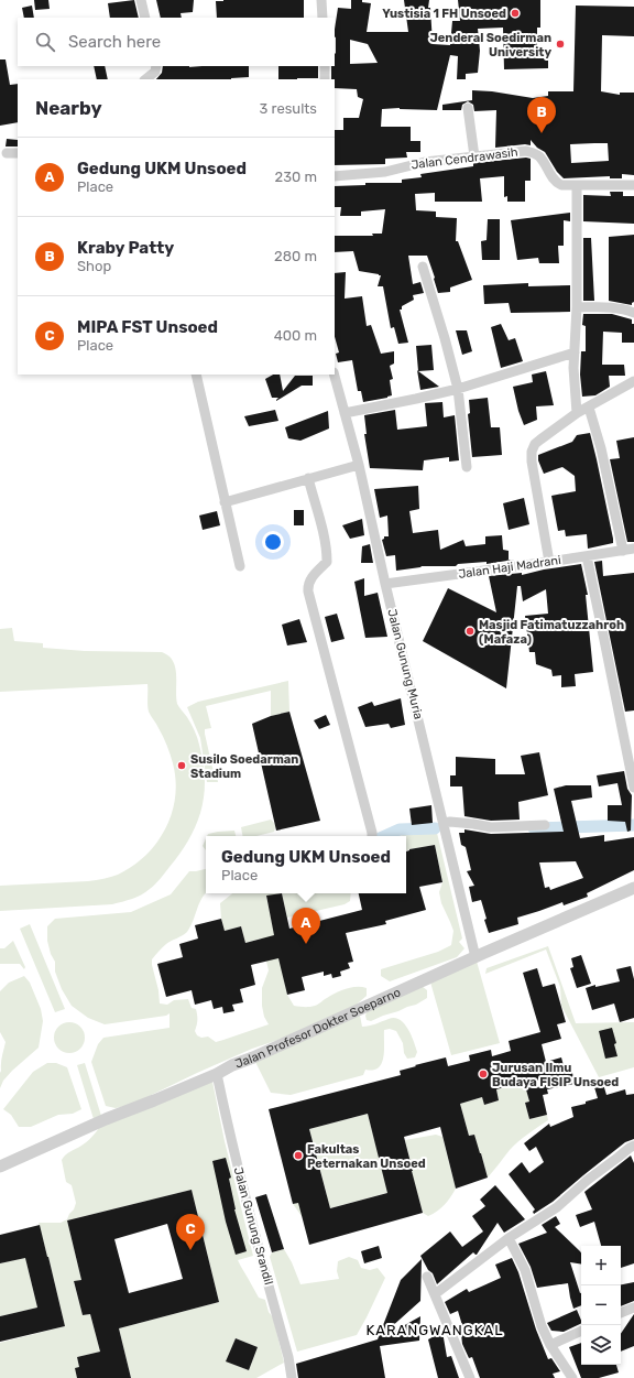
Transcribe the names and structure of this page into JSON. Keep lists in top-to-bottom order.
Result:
{
  "streets": {
    "street": [
      "Jalan Cendrawasih",
      "Jalan Haji Madrani",
      "Jalan Gunung Muria",
      "Jalan Profesor Dokter Soeparno",
      "Jalan Gunung Srandil"
    ]
  },
  "crossings": [
    ["Jalan Haji Madrani", "Jalan Gunung Muria"],
    ["Jalan Gunung Muria", "Jalan Profesor Dokter Soeparno"],
    ["Jalan Profesor Dokter Soeparno", "Jalan Gunung Srandil"]
  ],
  "districts": ["KARANGWANGKAL"],
  "places": [
    "Yustisia 1 FH Unsoed",
    "Jenderal Soedirman University",
    "Masjid Fatimatuzzahroh (Mafaza)",
    "Susilo Soedarman Stadium",
    "Jurusan Ilmu Budaya FISIP Unsoed",
    "Fakultas Peternakan Unsoed"
  ],
  "page": {
    "search": "Search here",
    "heading": ["Nearby", "3 results"],
    "pins": ["B", "A", "C"],
    "list": [
      {
        "mark": "A",
        "name": "Gedung UKM Unsoed",
        "note": "Place",
        "value": "230 m"
      },
      {
        "mark": "B",
        "name": "Kraby Patty",
        "note": "Shop",
        "value": "280 m"
      },
      {
        "mark": "C",
        "name": "MIPA FST Unsoed",
        "note": "Place",
        "value": "400 m"
      }
    ],
    "popup": ["Gedung UKM Unsoed", "Place"],
    "map_buttons": ["+", "−"]
  }
}
